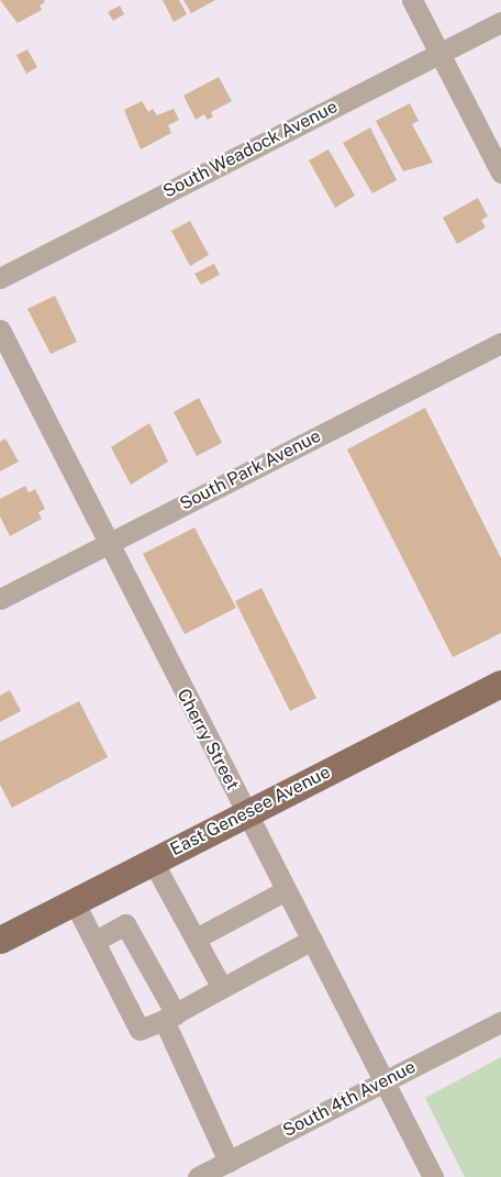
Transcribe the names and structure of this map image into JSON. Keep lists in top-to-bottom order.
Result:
{
  "streets": {
    "main road": ["East Genesee Avenue"],
    "street": [
      "South Weadock Avenue",
      "South Park Avenue",
      "Cherry Street",
      "South 4th Avenue"
    ]
  },
  "crossings": [
    ["South Park Avenue", "Cherry Street"],
    ["Cherry Street", "East Genesee Avenue"],
    ["Cherry Street", "South 4th Avenue"]
  ]
}
